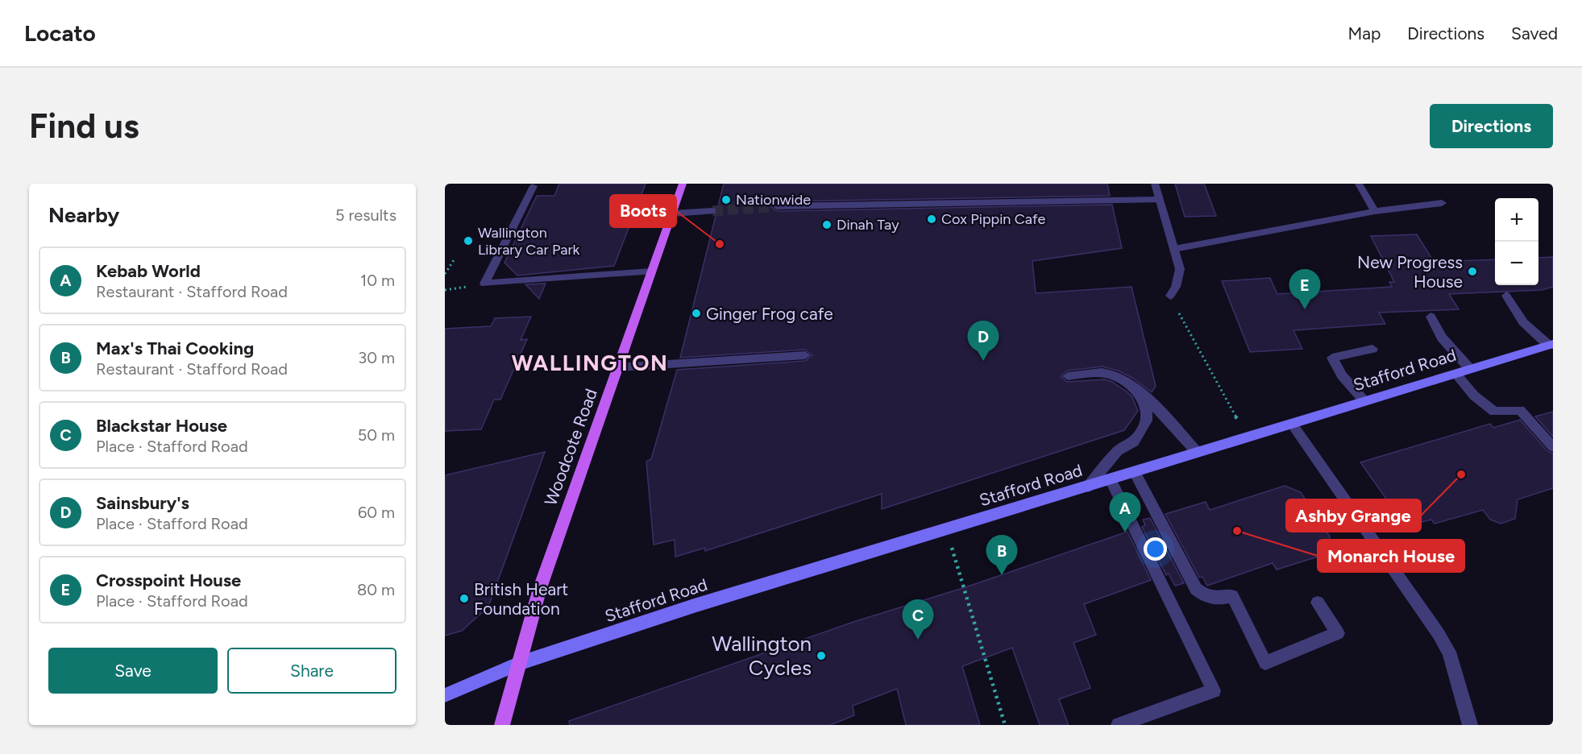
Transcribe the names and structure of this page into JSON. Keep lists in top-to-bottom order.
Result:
{
  "streets": {
    "main road": ["Stafford Road", "Woodcote Road"]
  },
  "crossings": [
    ["Stafford Road", "Woodcote Road"]
  ],
  "districts": ["WALLINGTON"],
  "places": [
    "Nationwide",
    "Cox Pippin Cafe",
    "Dinah Tay",
    "Wallington Library Car Park",
    "Boots",
    "New Progress House",
    "Ginger Frog cafe",
    "Ashby Grange",
    "Monarch House",
    "British Heart Foundation",
    "Wallington Cycles"
  ],
  "page": {
    "header": "Locato",
    "nav": ["Map", "Directions", "Saved"],
    "buttons": [
      "Directions",
      ["Save", "Share"]
    ],
    "title": "Find us",
    "heading": ["Nearby", "5 results"],
    "map_buttons": ["+", "−"],
    "list": [
      {
        "mark": "A",
        "name": "Kebab World",
        "note": "Restaurant · Stafford Road",
        "value": "10 m"
      },
      {
        "mark": "B",
        "name": "Max's Thai Cooking",
        "note": "Restaurant · Stafford Road",
        "value": "30 m"
      },
      {
        "mark": "C",
        "name": "Blackstar House",
        "note": "Place · Stafford Road",
        "value": "50 m"
      },
      {
        "mark": "D",
        "name": "Sainsbury's",
        "note": "Place · Stafford Road",
        "value": "60 m"
      },
      {
        "mark": "E",
        "name": "Crosspoint House",
        "note": "Place · Stafford Road",
        "value": "80 m"
      }
    ],
    "pins": [
      "E",
      "D",
      "A",
      "B",
      "C"
    ]
  }
}
